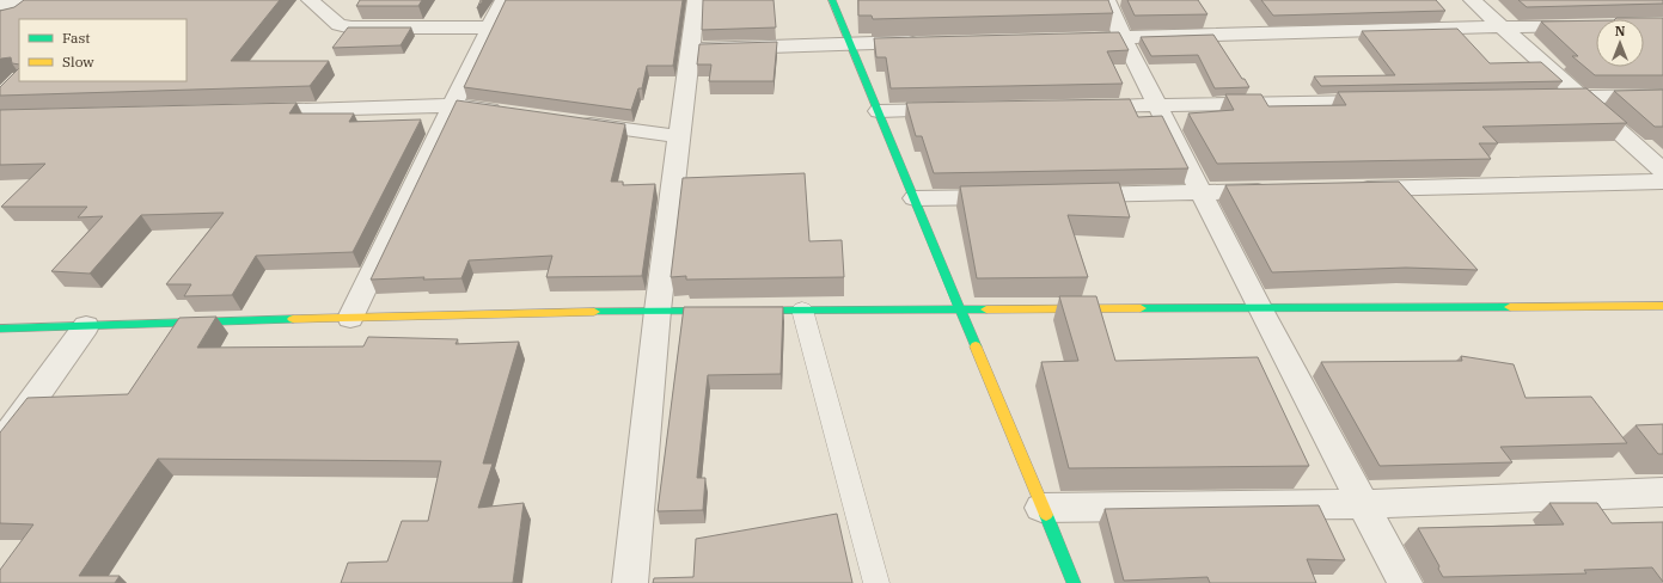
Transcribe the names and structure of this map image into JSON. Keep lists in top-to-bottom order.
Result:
{
  "legend": ["Fast", "Slow"],
  "north": "top"
}
